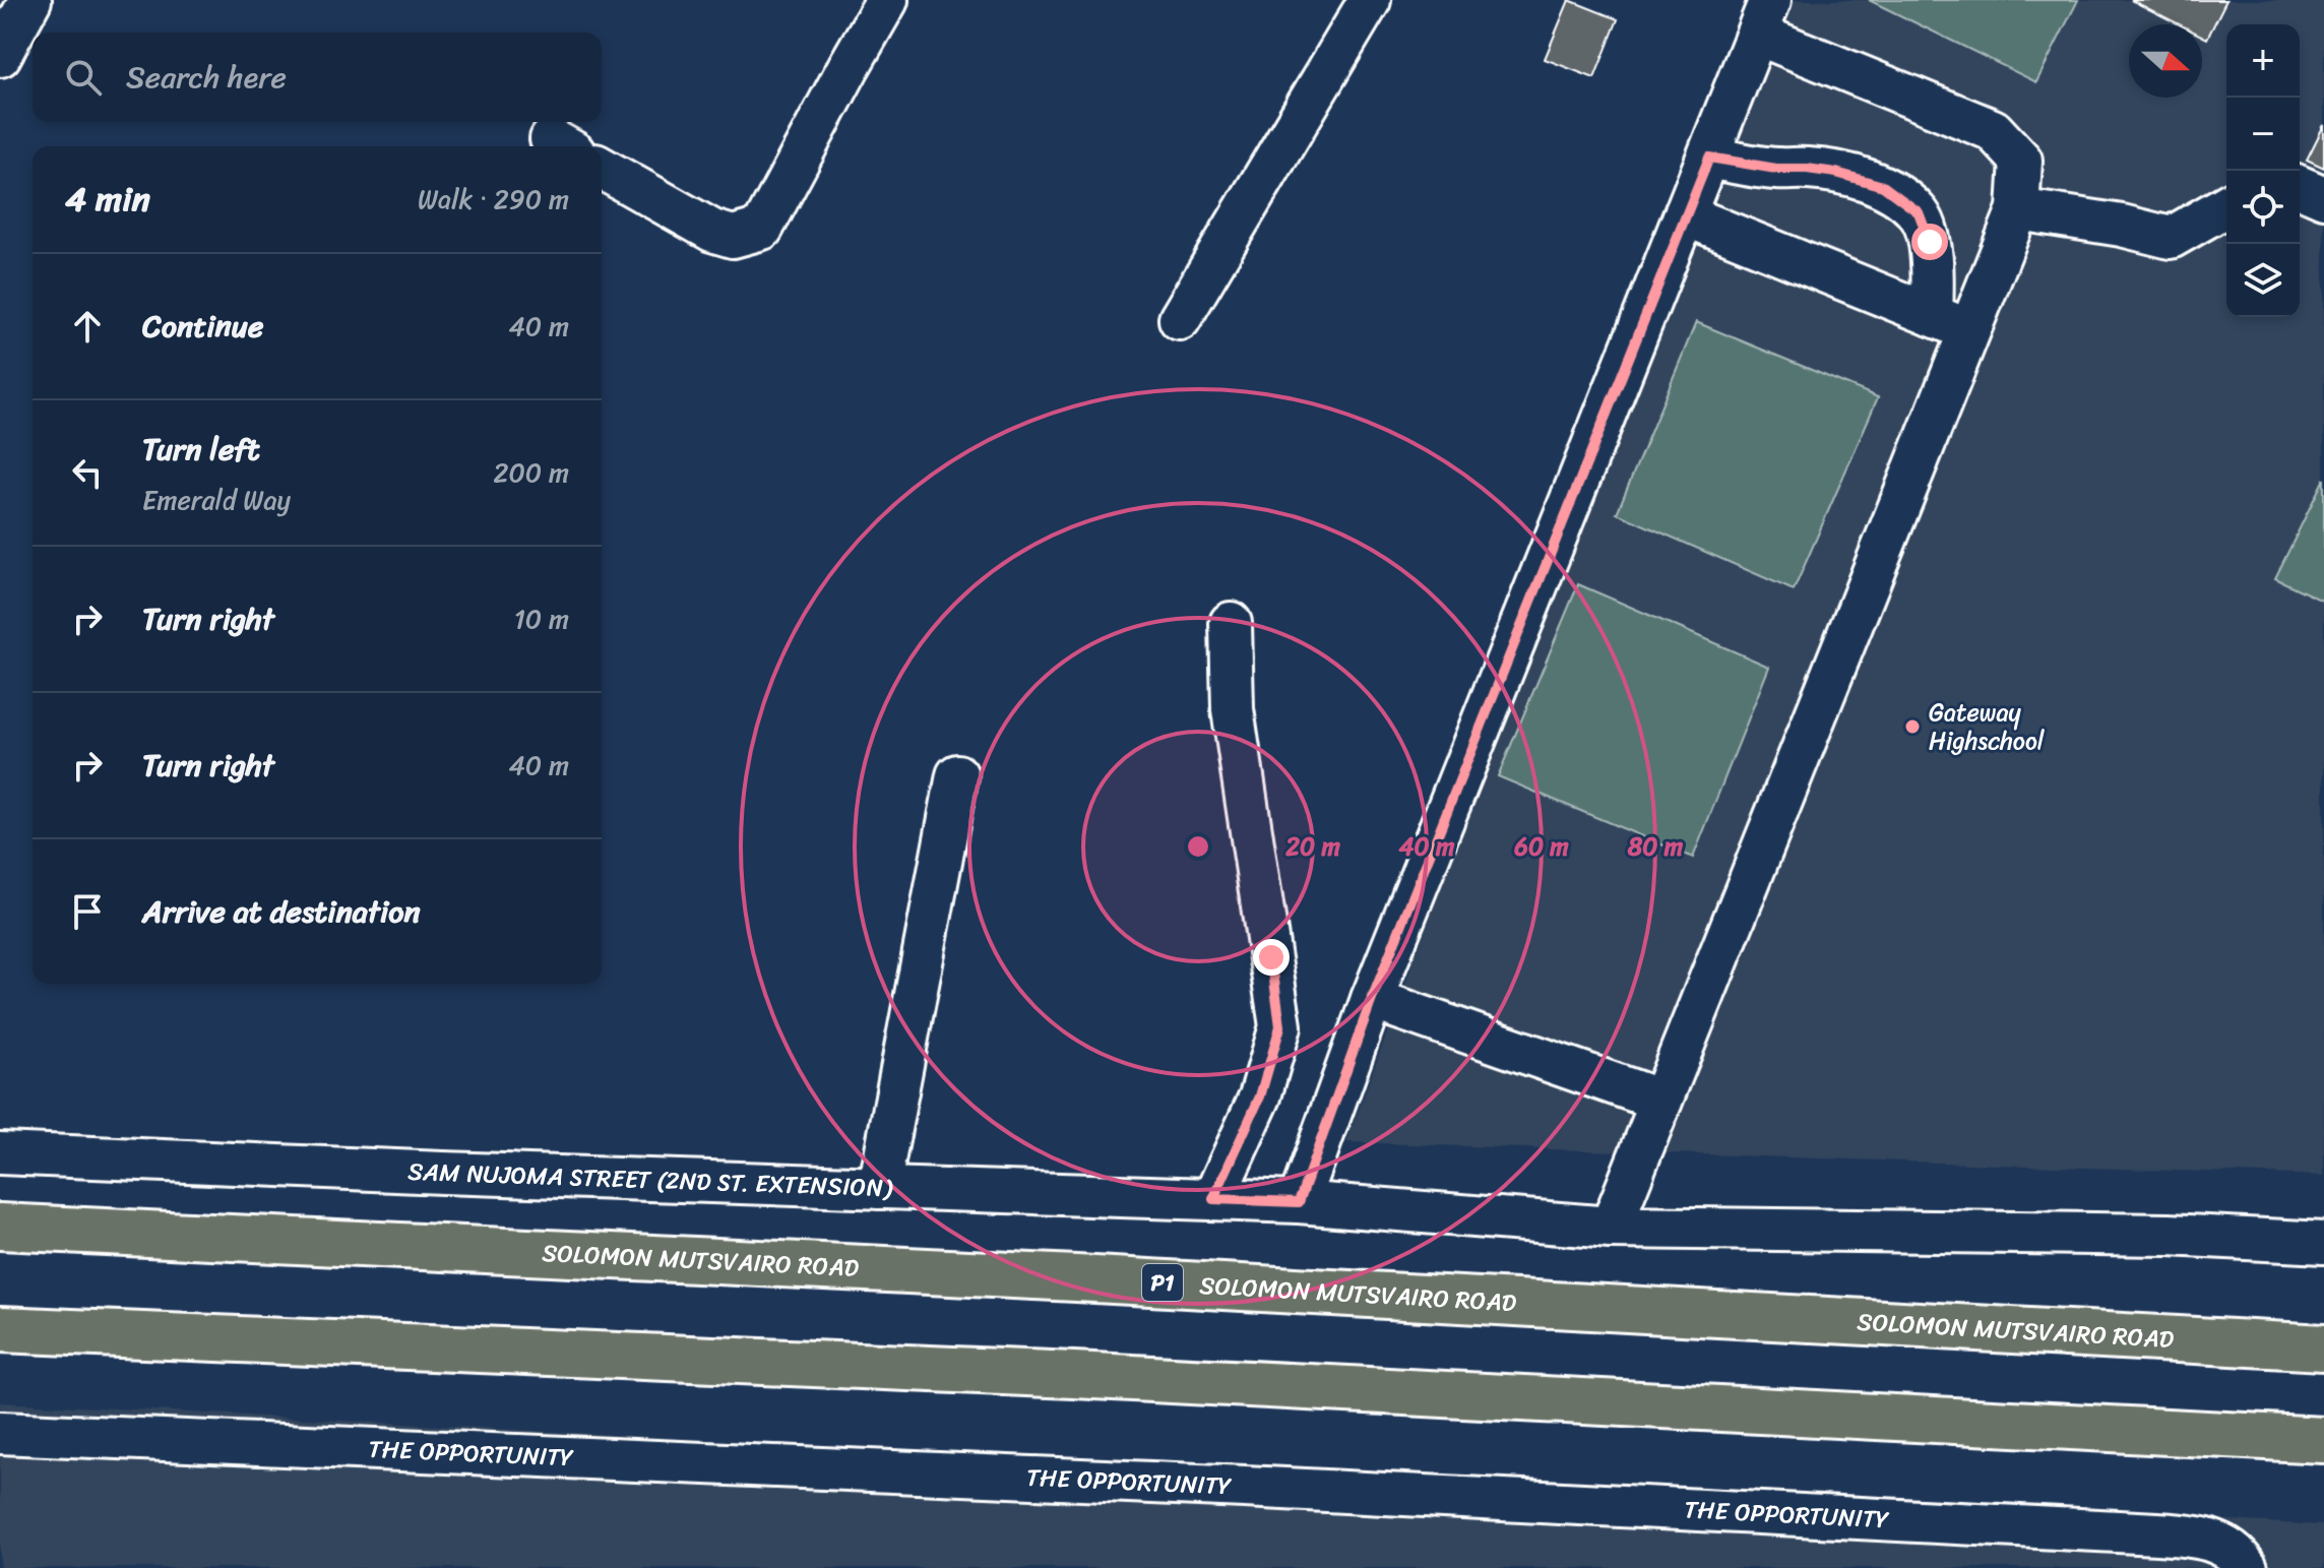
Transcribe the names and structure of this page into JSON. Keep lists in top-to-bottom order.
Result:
{
  "streets": {
    "highway": ["SOLOMON MUTSVAIRO ROAD", "P1"],
    "street": ["SAM NUJOMA STREET (2ND ST. EXTENSION)", "THE OPPORTUNITY"]
  },
  "places": ["Gateway Highschool"],
  "north": "right",
  "page": {
    "map_buttons": ["+", "−"],
    "search": "Search here",
    "heading": ["4 min", "Walk · 290 m"],
    "list": [
      ["Continue", "40 m"],
      ["Turn left", "Emerald Way", "200 m"],
      ["Turn right", "10 m"],
      ["Turn right", "40 m"],
      "Arrive at destination"
    ]
  },
  "rings": [
    "20 m",
    "40 m",
    "60 m",
    "80 m"
  ]
}
